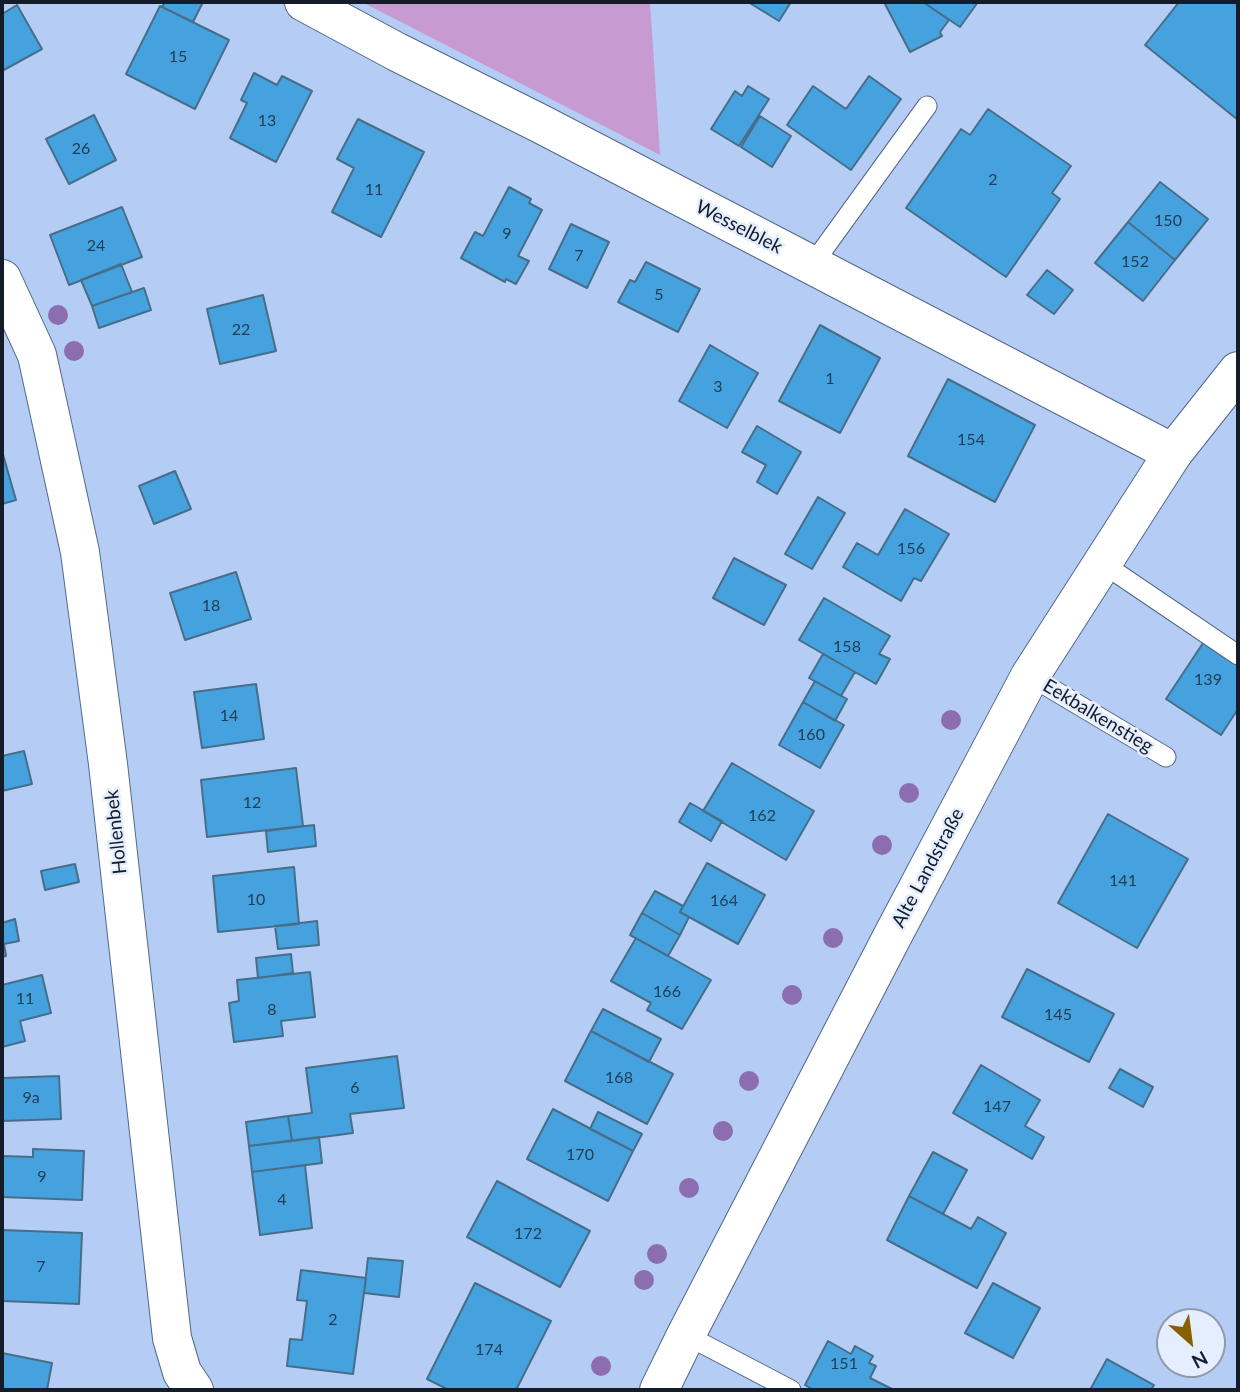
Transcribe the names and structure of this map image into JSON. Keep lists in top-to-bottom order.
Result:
{
  "streets": {
    "street": ["Wesselblek", "Hollenbek", "Alte Landstraße"],
    "lane": ["Eekbalkenstieg"]
  },
  "crossings": [
    ["Wesselblek", "Alte Landstraße"],
    ["Eekbalkenstieg", "Alte Landstraße"]
  ],
  "house_numbers": [
    "15",
    "13",
    "26",
    "2",
    "11",
    "150",
    "9",
    "24",
    "7",
    "152",
    "5",
    "22",
    "1",
    "3",
    "154",
    "156",
    "18",
    "158",
    "139",
    "14",
    "160",
    "12",
    "162",
    "141",
    "10",
    "164",
    "166",
    "11",
    "8",
    "145",
    "168",
    "6",
    "9a",
    "147",
    "170",
    "9",
    "4",
    "172",
    "7",
    "2",
    "174",
    "151"
  ],
  "north": "bottom right"
}
